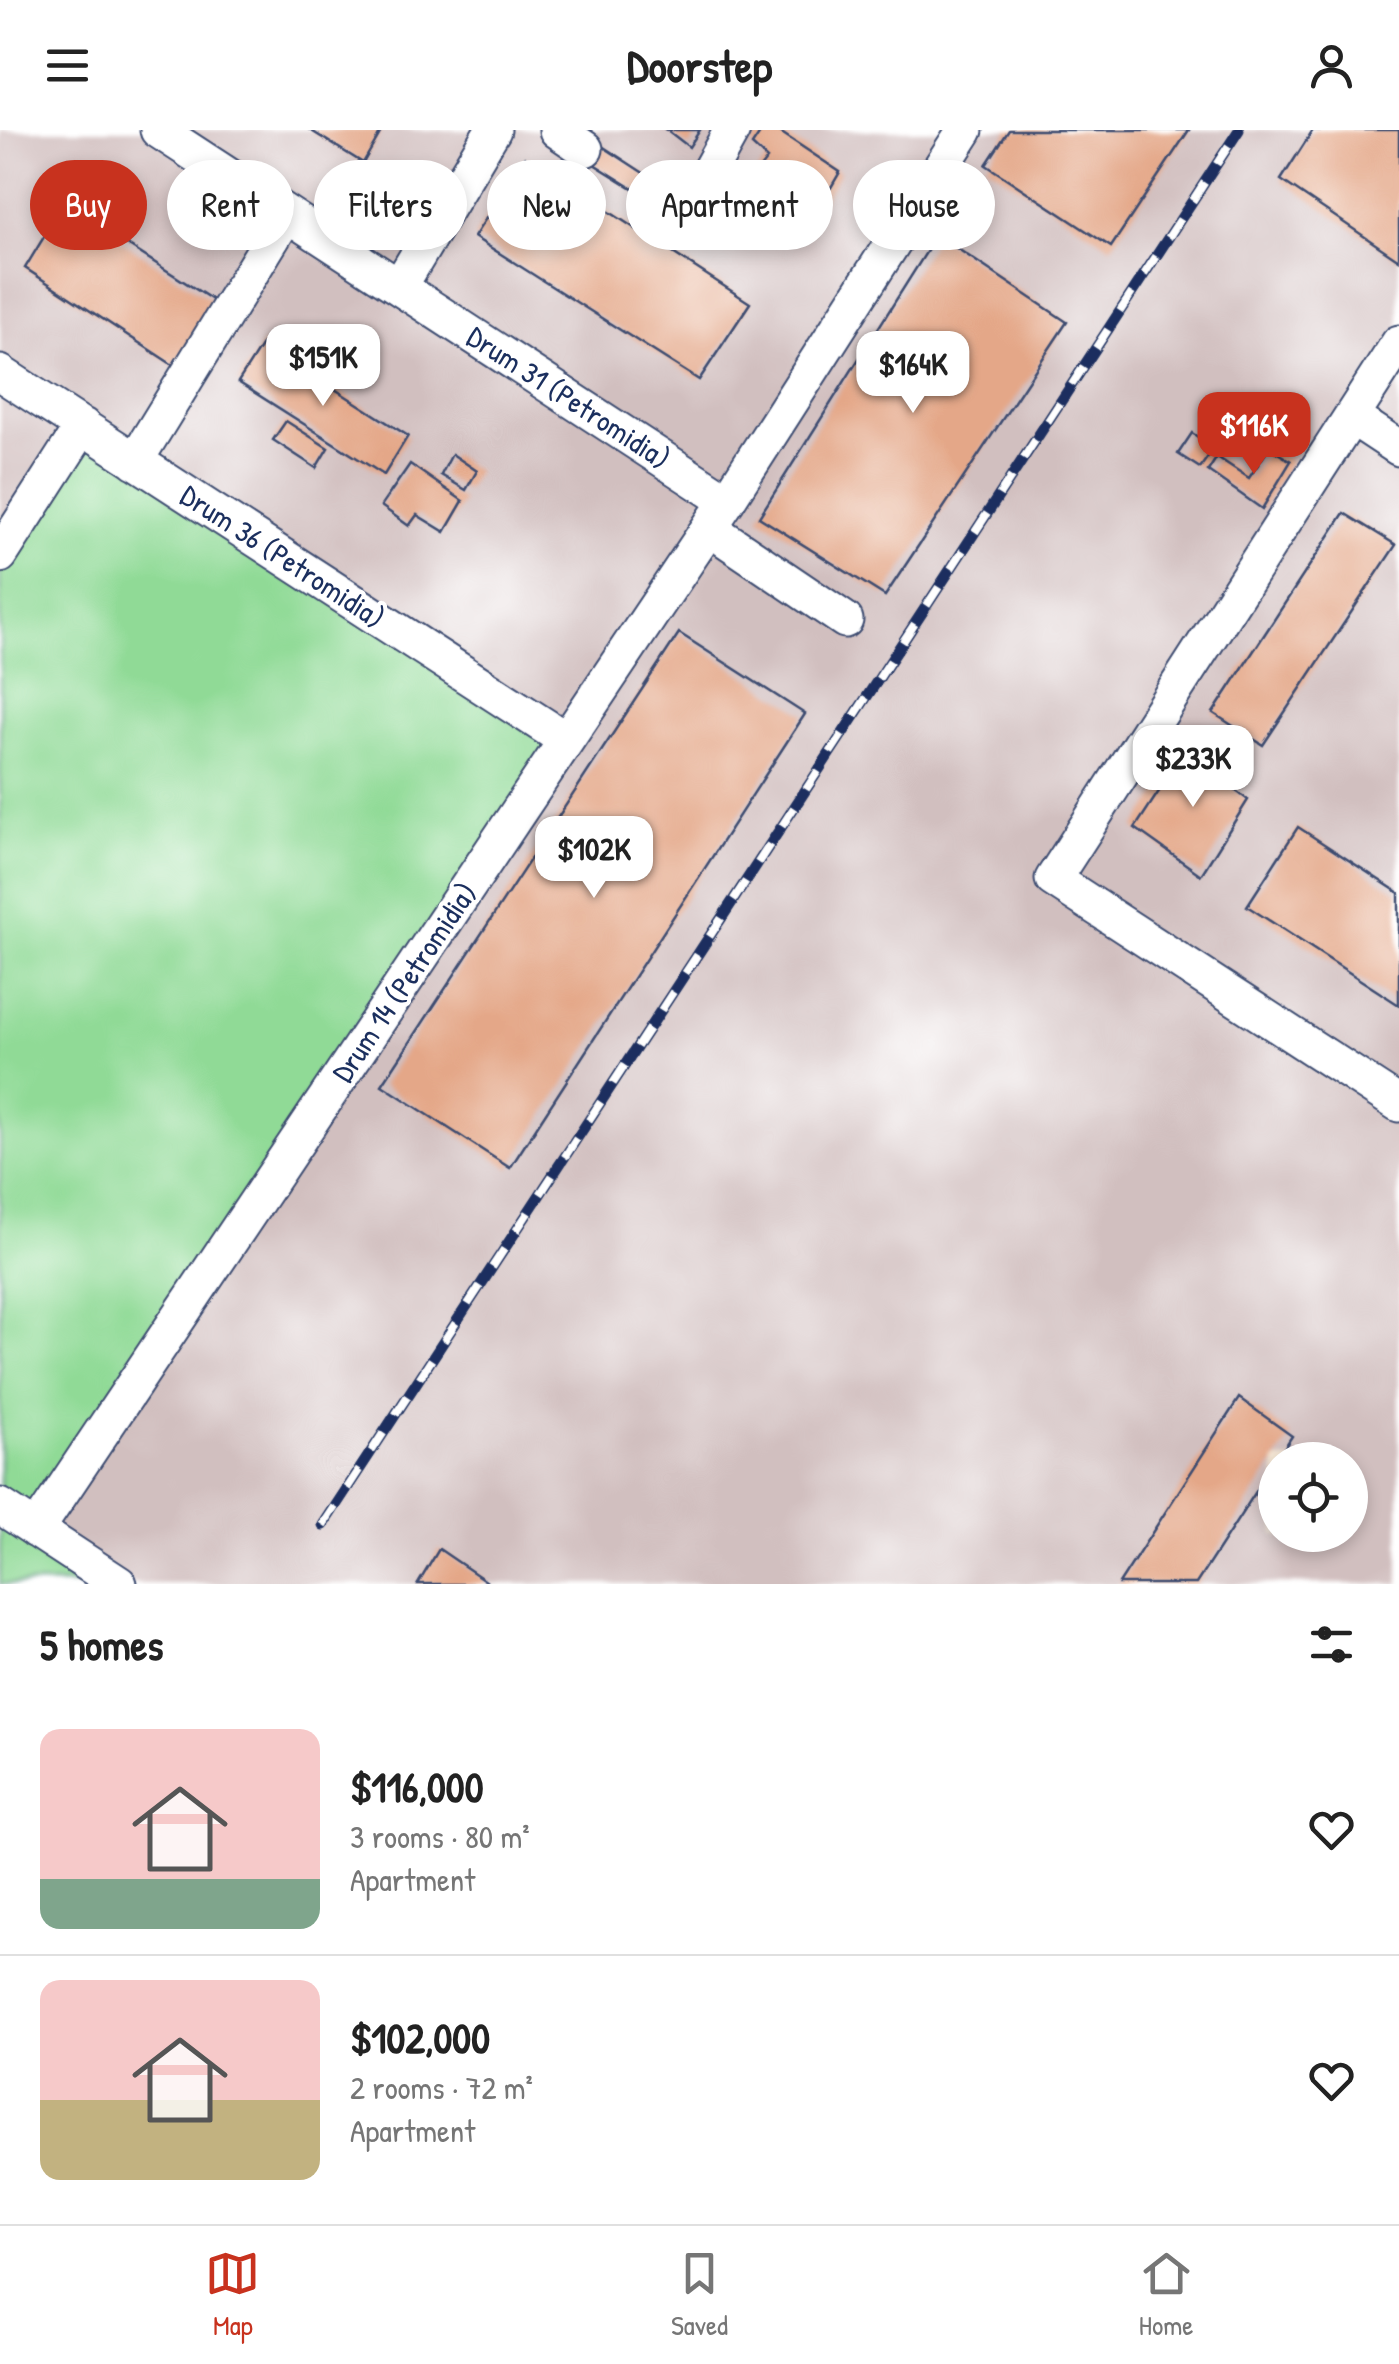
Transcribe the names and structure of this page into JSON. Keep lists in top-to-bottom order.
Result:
{
  "streets": {
    "lane": ["Drum 31 (Petromidia)", "Drum 36 (Petromidia)", "Drum 14 (Petromidia)"]
  },
  "crossings": [
    ["Drum 31 (Petromidia)", "Drum 14 (Petromidia)"],
    ["Drum 36 (Petromidia)", "Drum 14 (Petromidia)"]
  ],
  "page": {
    "header": "Doorstep",
    "chip": [
      "Buy",
      "Rent",
      "Filters",
      "New",
      "Apartment",
      "House"
    ],
    "price": [
      "$151K",
      "$164K",
      "$116K",
      "$233K",
      "$102K"
    ],
    "heading": "5 homes",
    "list": [
      {
        "name": "$116,000",
        "note": "3 rooms · 80 m² · Apartment"
      },
      {
        "name": "$102,000",
        "note": "2 rooms · 72 m² · Apartment"
      }
    ],
    "tabs": ["Map", "Saved", "Home"]
  }
}
